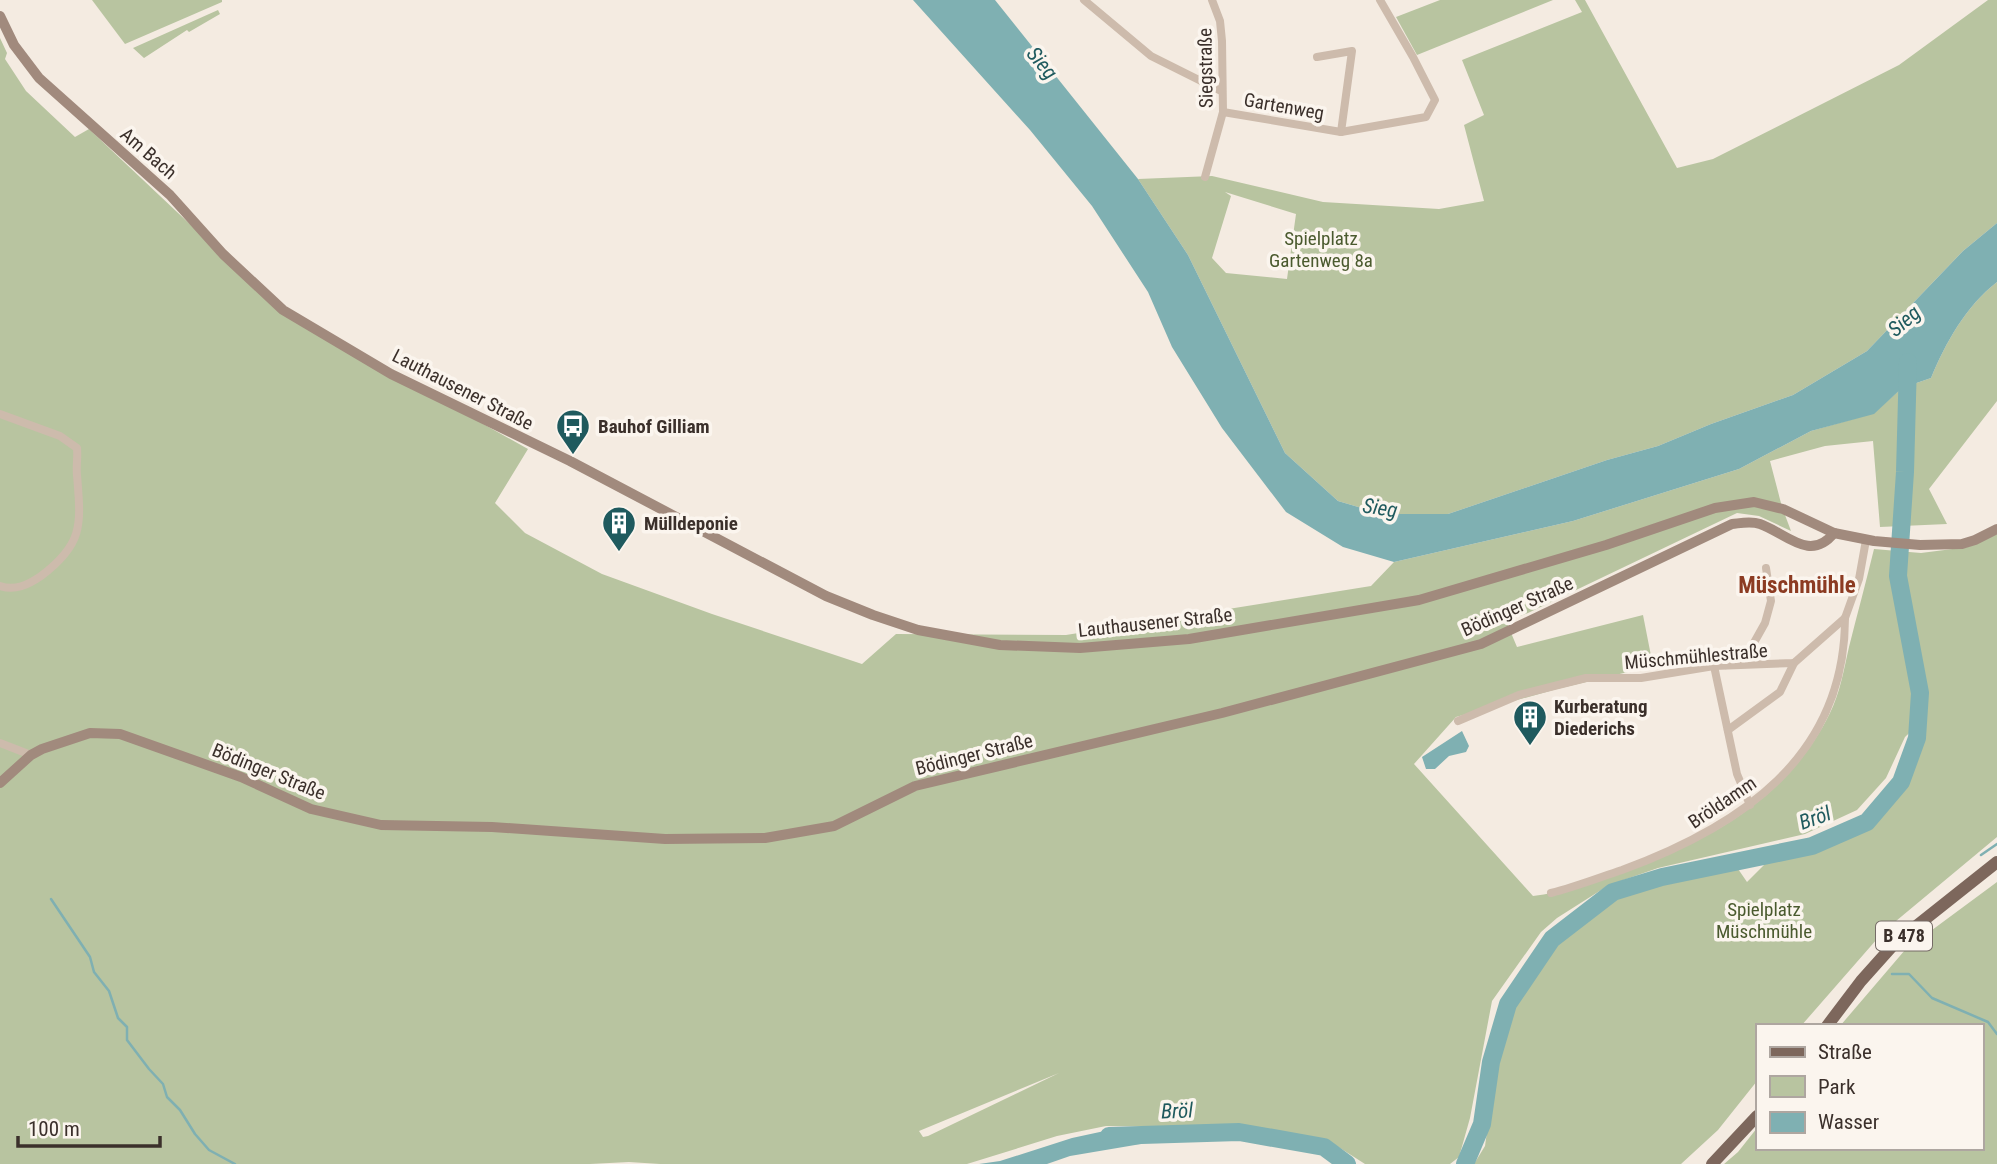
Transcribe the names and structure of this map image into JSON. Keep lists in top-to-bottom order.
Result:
{
  "streets": {
    "main road": ["B 478"],
    "street": [
      "Siegstraße",
      "Gartenweg",
      "Am Bach",
      "Lauthausener Straße",
      "Bödinger Straße",
      "Müschmühlestraße",
      "Bröldamm"
    ]
  },
  "crossings": [
    ["Siegstraße", "Gartenweg"],
    ["Am Bach", "Lauthausener Straße"],
    ["Lauthausener Straße", "Bödinger Straße"],
    ["Lauthausener Straße", "Müschmühlestraße"],
    ["Müschmühlestraße", "Bröldamm"]
  ],
  "districts": ["Müschmühle"],
  "water": ["Sieg", "Bröl"],
  "parks": ["Spielplatz Gartenweg 8a", "Spielplatz Müschmühle"],
  "places": {
    "bus stop": ["Bauhof Gilliam"],
    "building": ["Mülldeponie", "Kurberatung Diederichs"]
  },
  "legend": ["Straße", "Park", "Wasser"],
  "scale_bar": "100 m"
}
